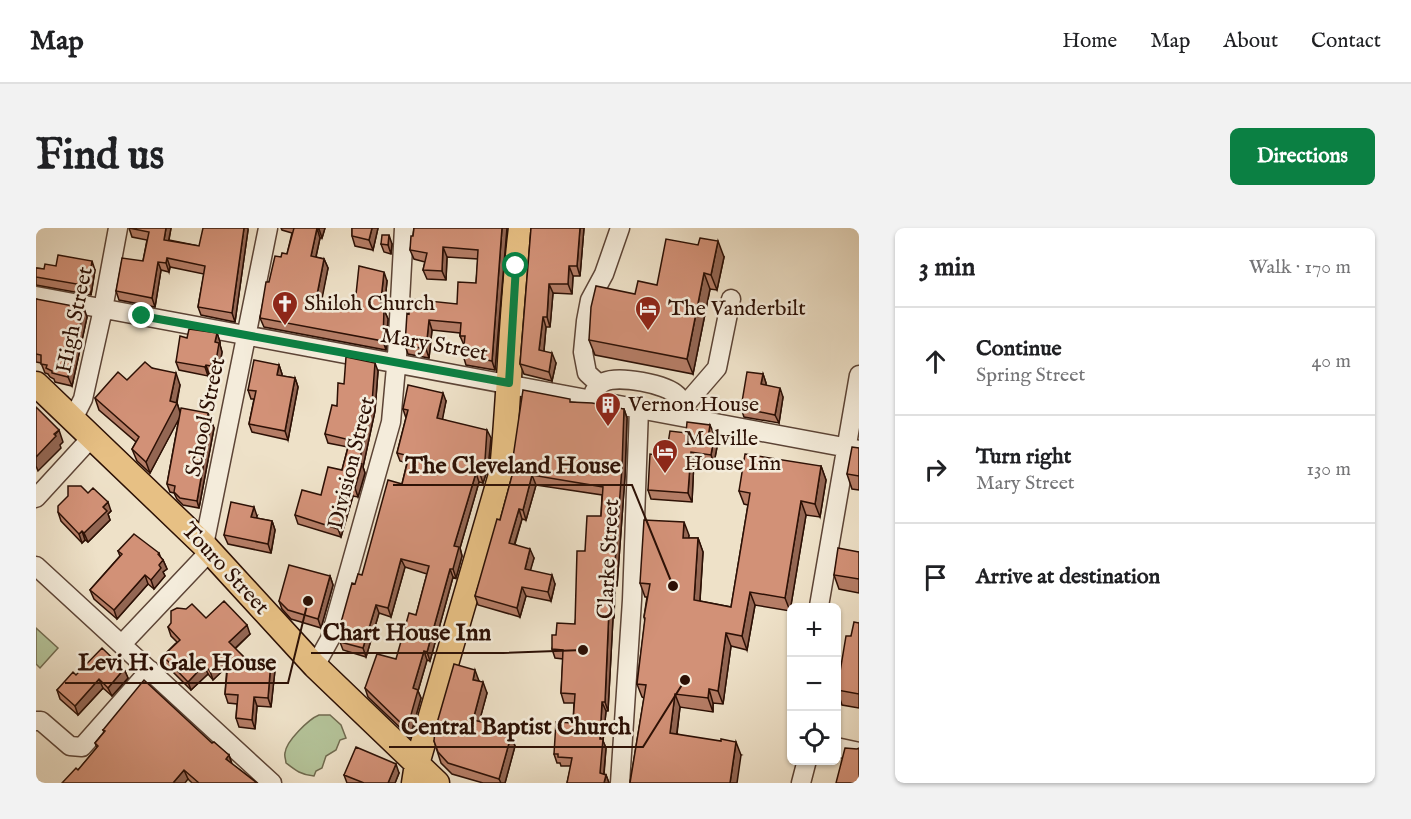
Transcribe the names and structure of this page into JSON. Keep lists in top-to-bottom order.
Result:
{
  "streets": {
    "main road": ["Touro Street"],
    "street": [
      "High Street",
      "Mary Street",
      "School Street",
      "Division Street",
      "Clarke Street"
    ]
  },
  "crossings": [
    ["High Street", "Mary Street"],
    ["High Street", "Touro Street"],
    ["Mary Street", "School Street"],
    ["Mary Street", "Division Street"],
    ["Mary Street", "Clarke Street"],
    ["School Street", "Touro Street"],
    ["Division Street", "Touro Street"]
  ],
  "places": {
    "church": ["Shiloh Church"],
    "hotel": ["The Vanderbilt", "Melville House Inn"],
    "building": ["Vernon House"],
    "other": [
      "The Cleveland House",
      "Levi H. Gale House",
      "Chart House Inn",
      "Central Baptist Church"
    ]
  },
  "page": {
    "header": "Map",
    "nav": [
      "Home",
      "Map",
      "About",
      "Contact"
    ],
    "buttons": "Directions",
    "title": "Find us",
    "heading": ["3 min", "Walk · 170 m"],
    "list": [
      ["Continue", "Spring Street", "40 m"],
      ["Turn right", "Mary Street", "130 m"],
      "Arrive at destination"
    ],
    "map_buttons": ["+", "−"]
  }
}
